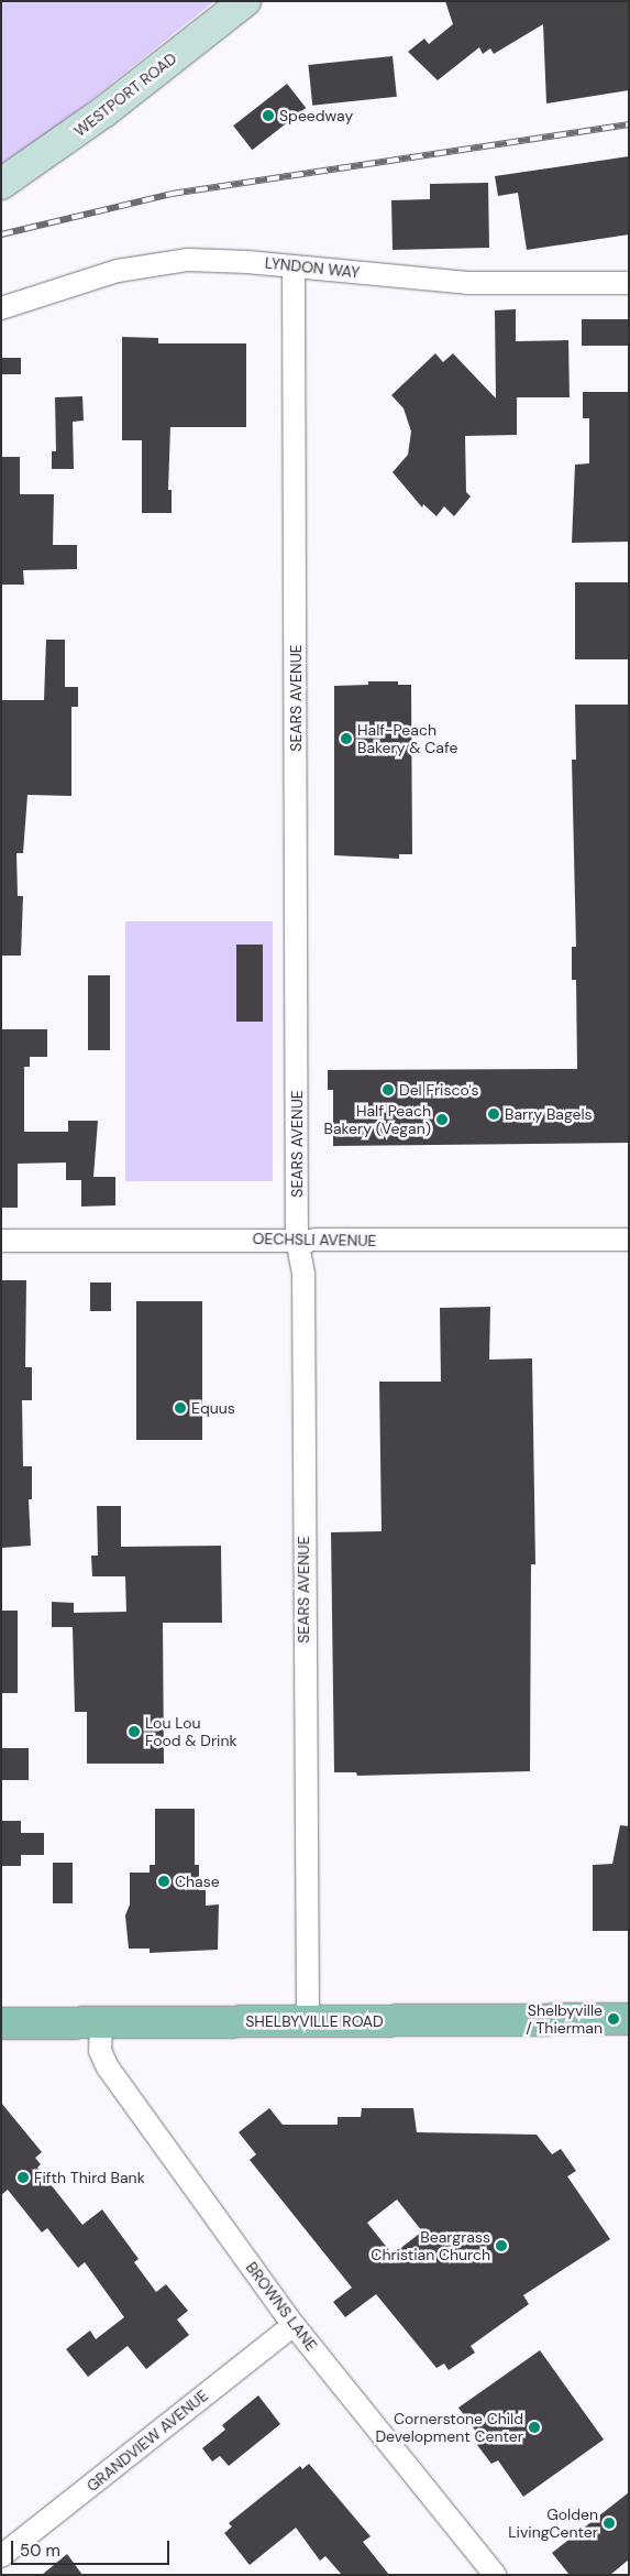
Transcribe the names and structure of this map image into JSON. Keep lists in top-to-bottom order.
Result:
{
  "streets": {
    "main road": ["WESTPORT ROAD", "SHELBYVILLE ROAD"],
    "street": [
      "LYNDON WAY",
      "SEARS AVENUE",
      "OECHSLI AVENUE",
      "BROWNS LANE",
      "GRANDVIEW AVENUE"
    ]
  },
  "crossings": [
    ["LYNDON WAY", "SEARS AVENUE"],
    ["SEARS AVENUE", "OECHSLI AVENUE"],
    ["SEARS AVENUE", "SHELBYVILLE ROAD"],
    ["SHELBYVILLE ROAD", "BROWNS LANE"],
    ["BROWNS LANE", "GRANDVIEW AVENUE"]
  ],
  "places": [
    "Speedway",
    "Half-Peach Bakery & Cafe",
    "Del Frisco's",
    "Barry Bagels",
    "Half Peach Bakery (Vegan)",
    "Equus",
    "Lou Lou Food & Drink",
    "Chase",
    "Shelbyville / Thierman",
    "Fifth Third Bank",
    "Beargrass Christian Church",
    "Cornerstone Child Development Center",
    "Golden LivingCenter"
  ],
  "scale_bar": "50 m"
}
